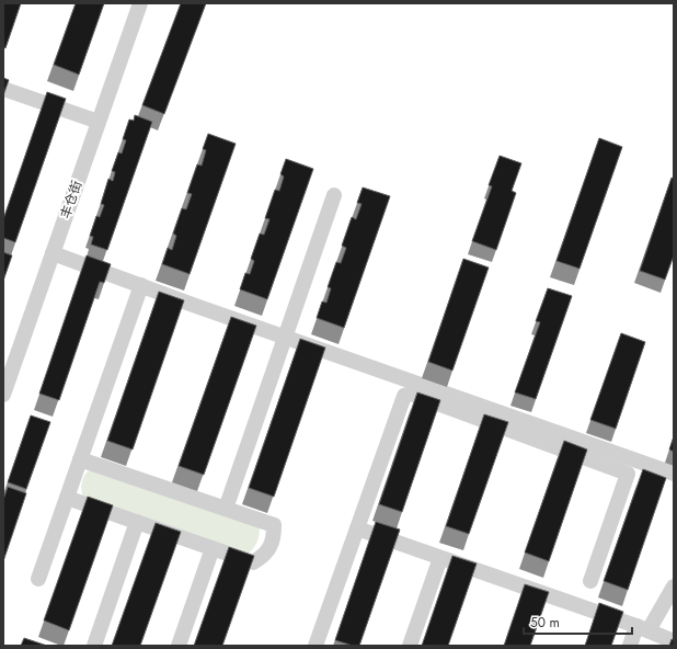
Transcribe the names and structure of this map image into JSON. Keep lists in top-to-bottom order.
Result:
{
  "streets": {
    "street": ["丰仓街"]
  },
  "scale_bar": "50 m"
}
